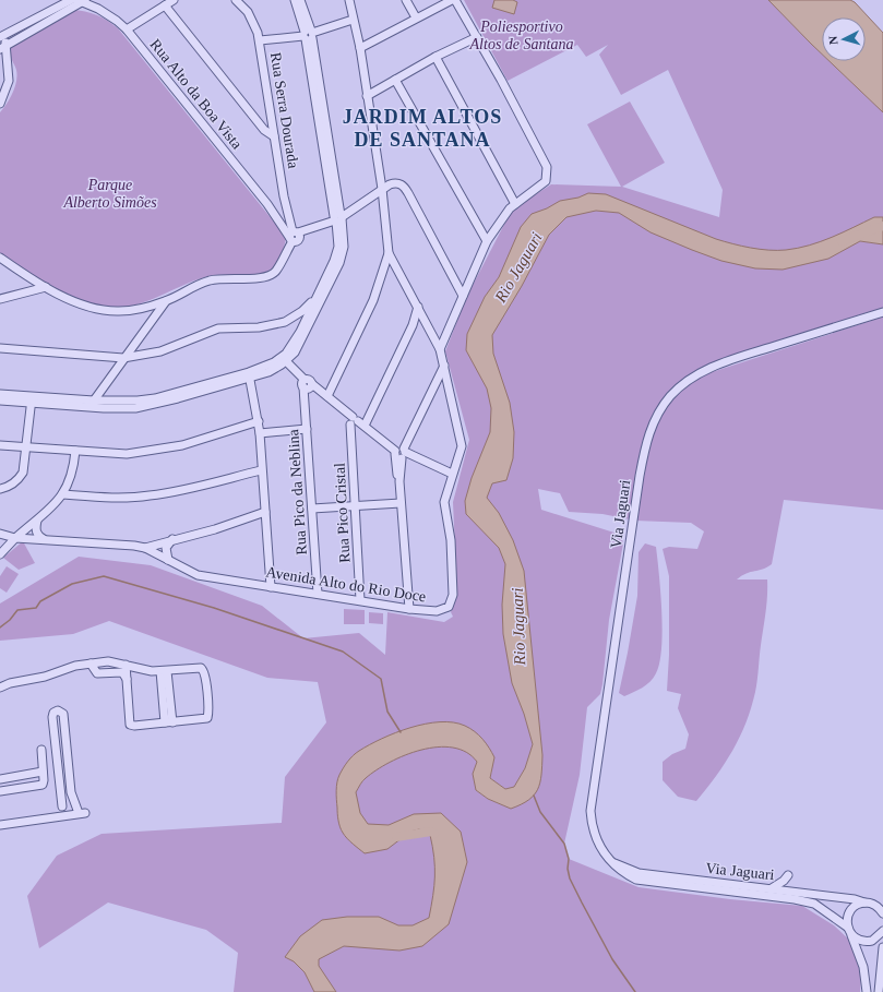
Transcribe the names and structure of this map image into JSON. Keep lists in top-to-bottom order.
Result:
{
  "streets": {
    "street": [
      "Rua Alto da Boa Vista",
      "Rua Serra Dourada",
      "Rua Pico da Neblina",
      "Rua Pico Cristal",
      "Via Jaguari",
      "Avenida Alto do Rio Doce"
    ]
  },
  "crossings": [
    ["Rua Alto da Boa Vista", "Rua Serra Dourada"],
    ["Rua Pico da Neblina", "Avenida Alto do Rio Doce"],
    ["Rua Pico Cristal", "Avenida Alto do Rio Doce"]
  ],
  "districts": ["JARDIM ALTOS DE SANTANA"],
  "water": ["Rio Jaguari"],
  "parks": ["Poliesportivo Altos de Santana", "Parque Alberto Simões"],
  "north": "left"
}
